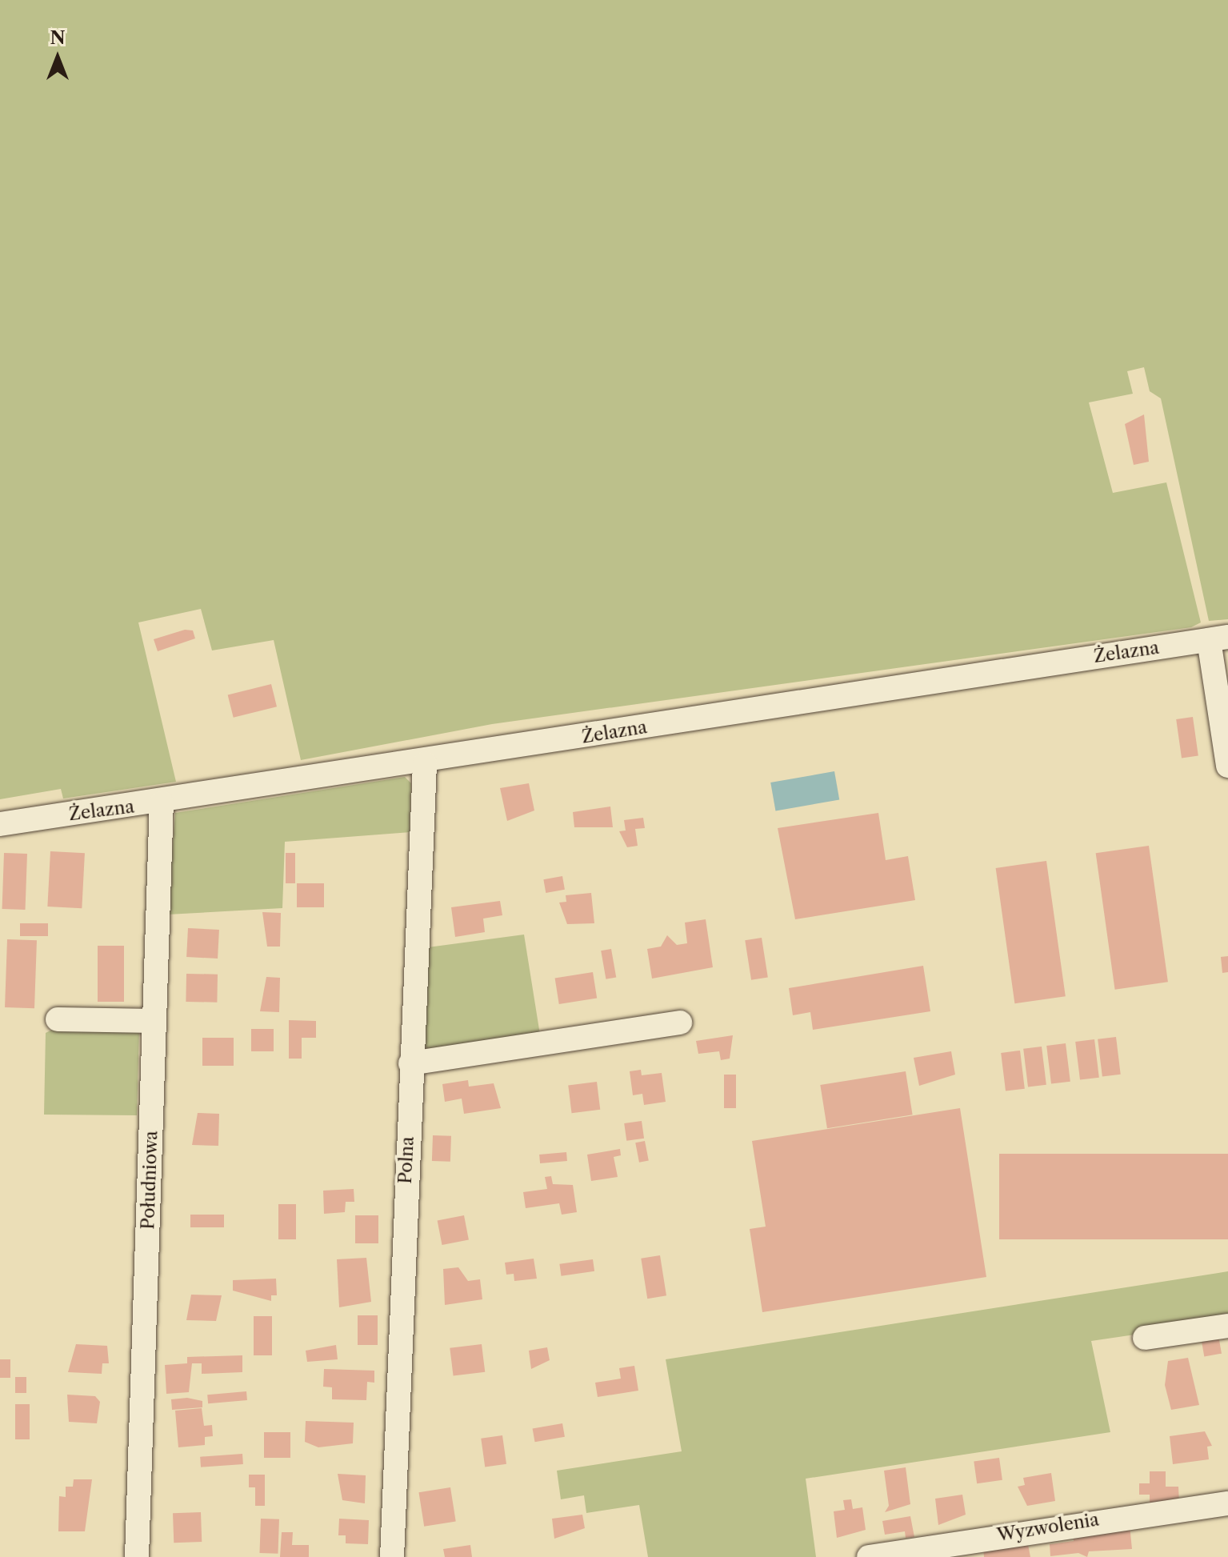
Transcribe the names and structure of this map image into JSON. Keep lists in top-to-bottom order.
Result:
{
  "streets": {
    "street": [
      "Żelazna",
      "Polna",
      "Południowa",
      "Wyzwolenia"
    ]
  },
  "crossings": [
    ["Żelazna", "Polna"],
    ["Żelazna", "Południowa"]
  ],
  "north": "top"
}
